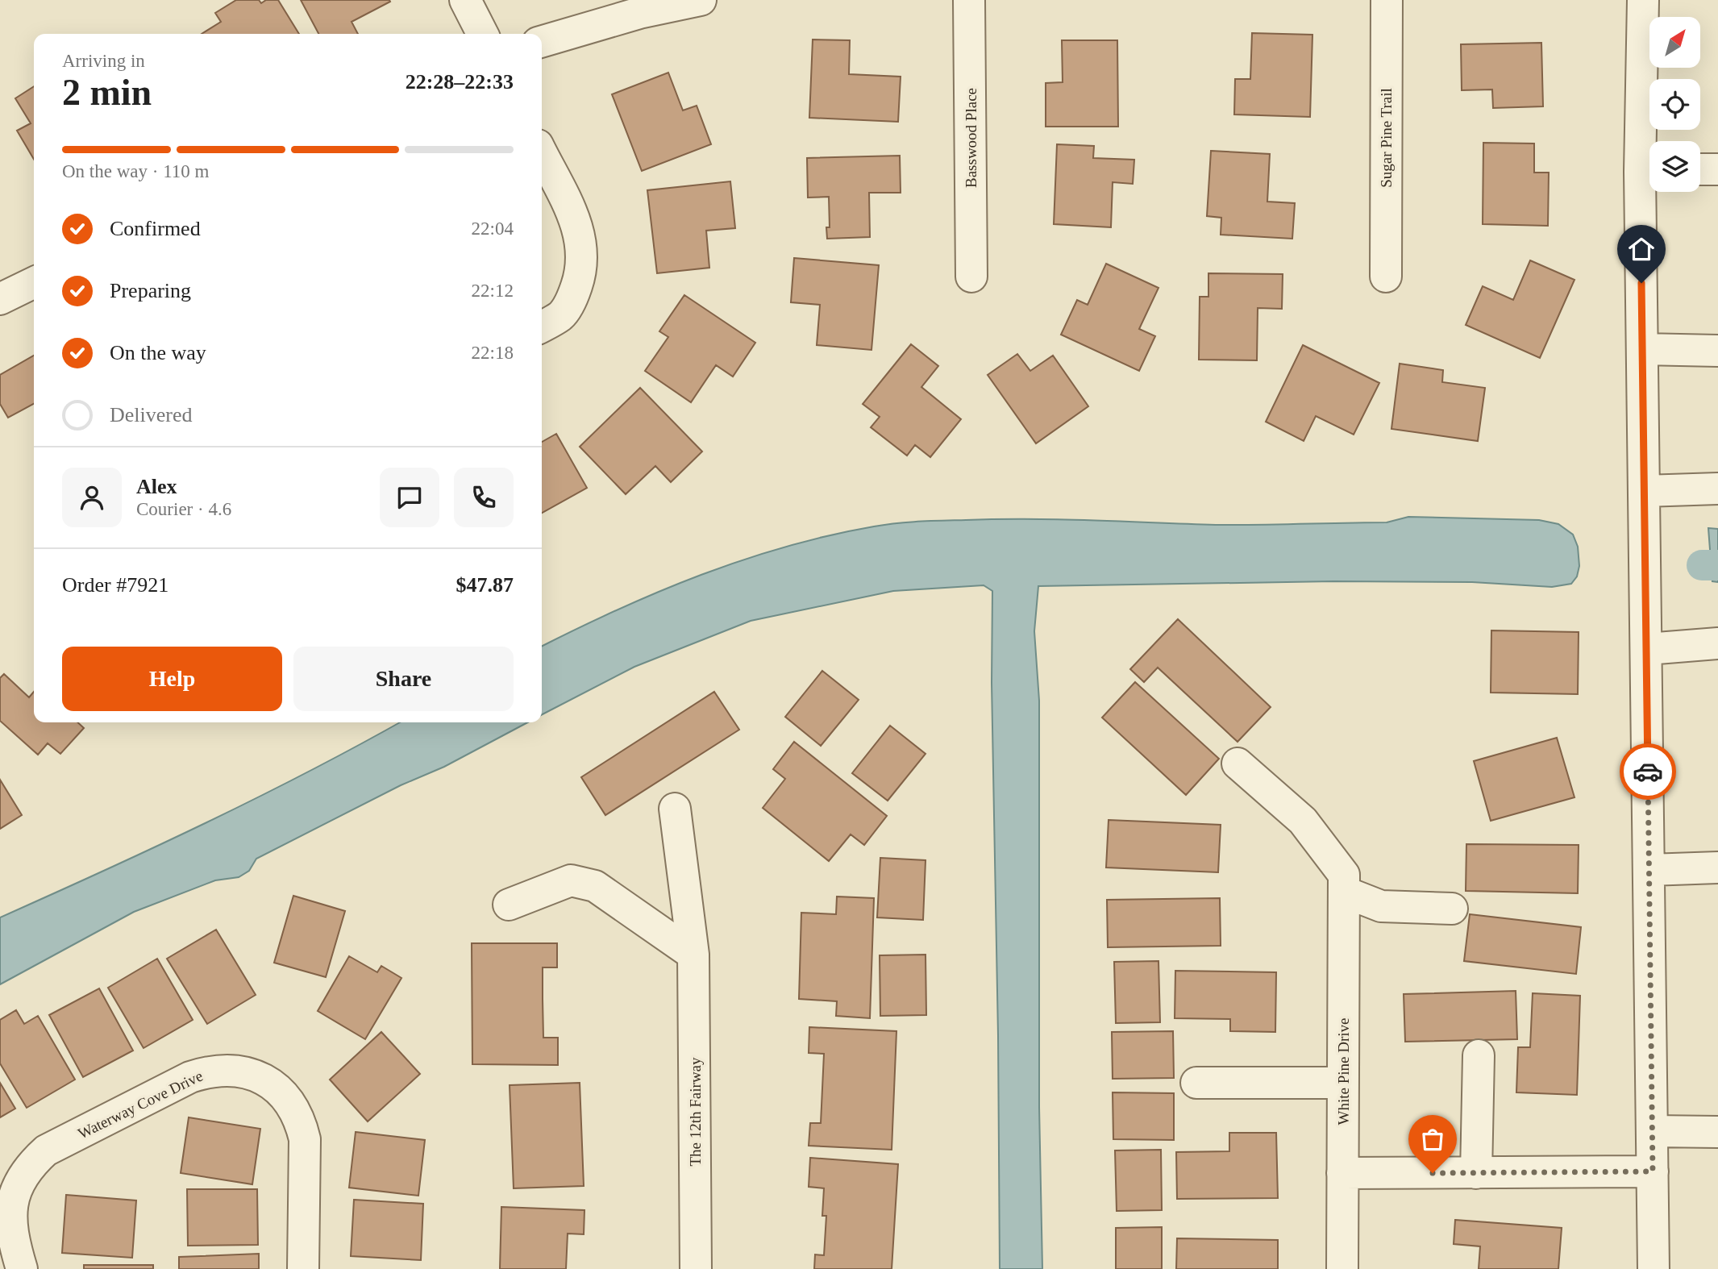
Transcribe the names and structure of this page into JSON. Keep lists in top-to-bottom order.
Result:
{
  "streets": {
    "street": [
      "Basswood Place",
      "Sugar Pine Trail",
      "White Pine Drive",
      "Waterway Cove Drive",
      "The 12th Fairway"
    ]
  },
  "north": "top right",
  "page": {
    "heading": ["2 min", "Arriving in", "22:28–22:33"],
    "panel": [
      "Alex",
      "Courier · 4.6",
      "Order #7921",
      "$47.87"
    ],
    "bar": "On the way · 110 m",
    "list": [
      ["Confirmed", "22:04"],
      ["Preparing", "22:12"],
      ["On the way", "22:18"],
      "Delivered"
    ],
    "buttons": ["Help", "Share"]
  }
}
